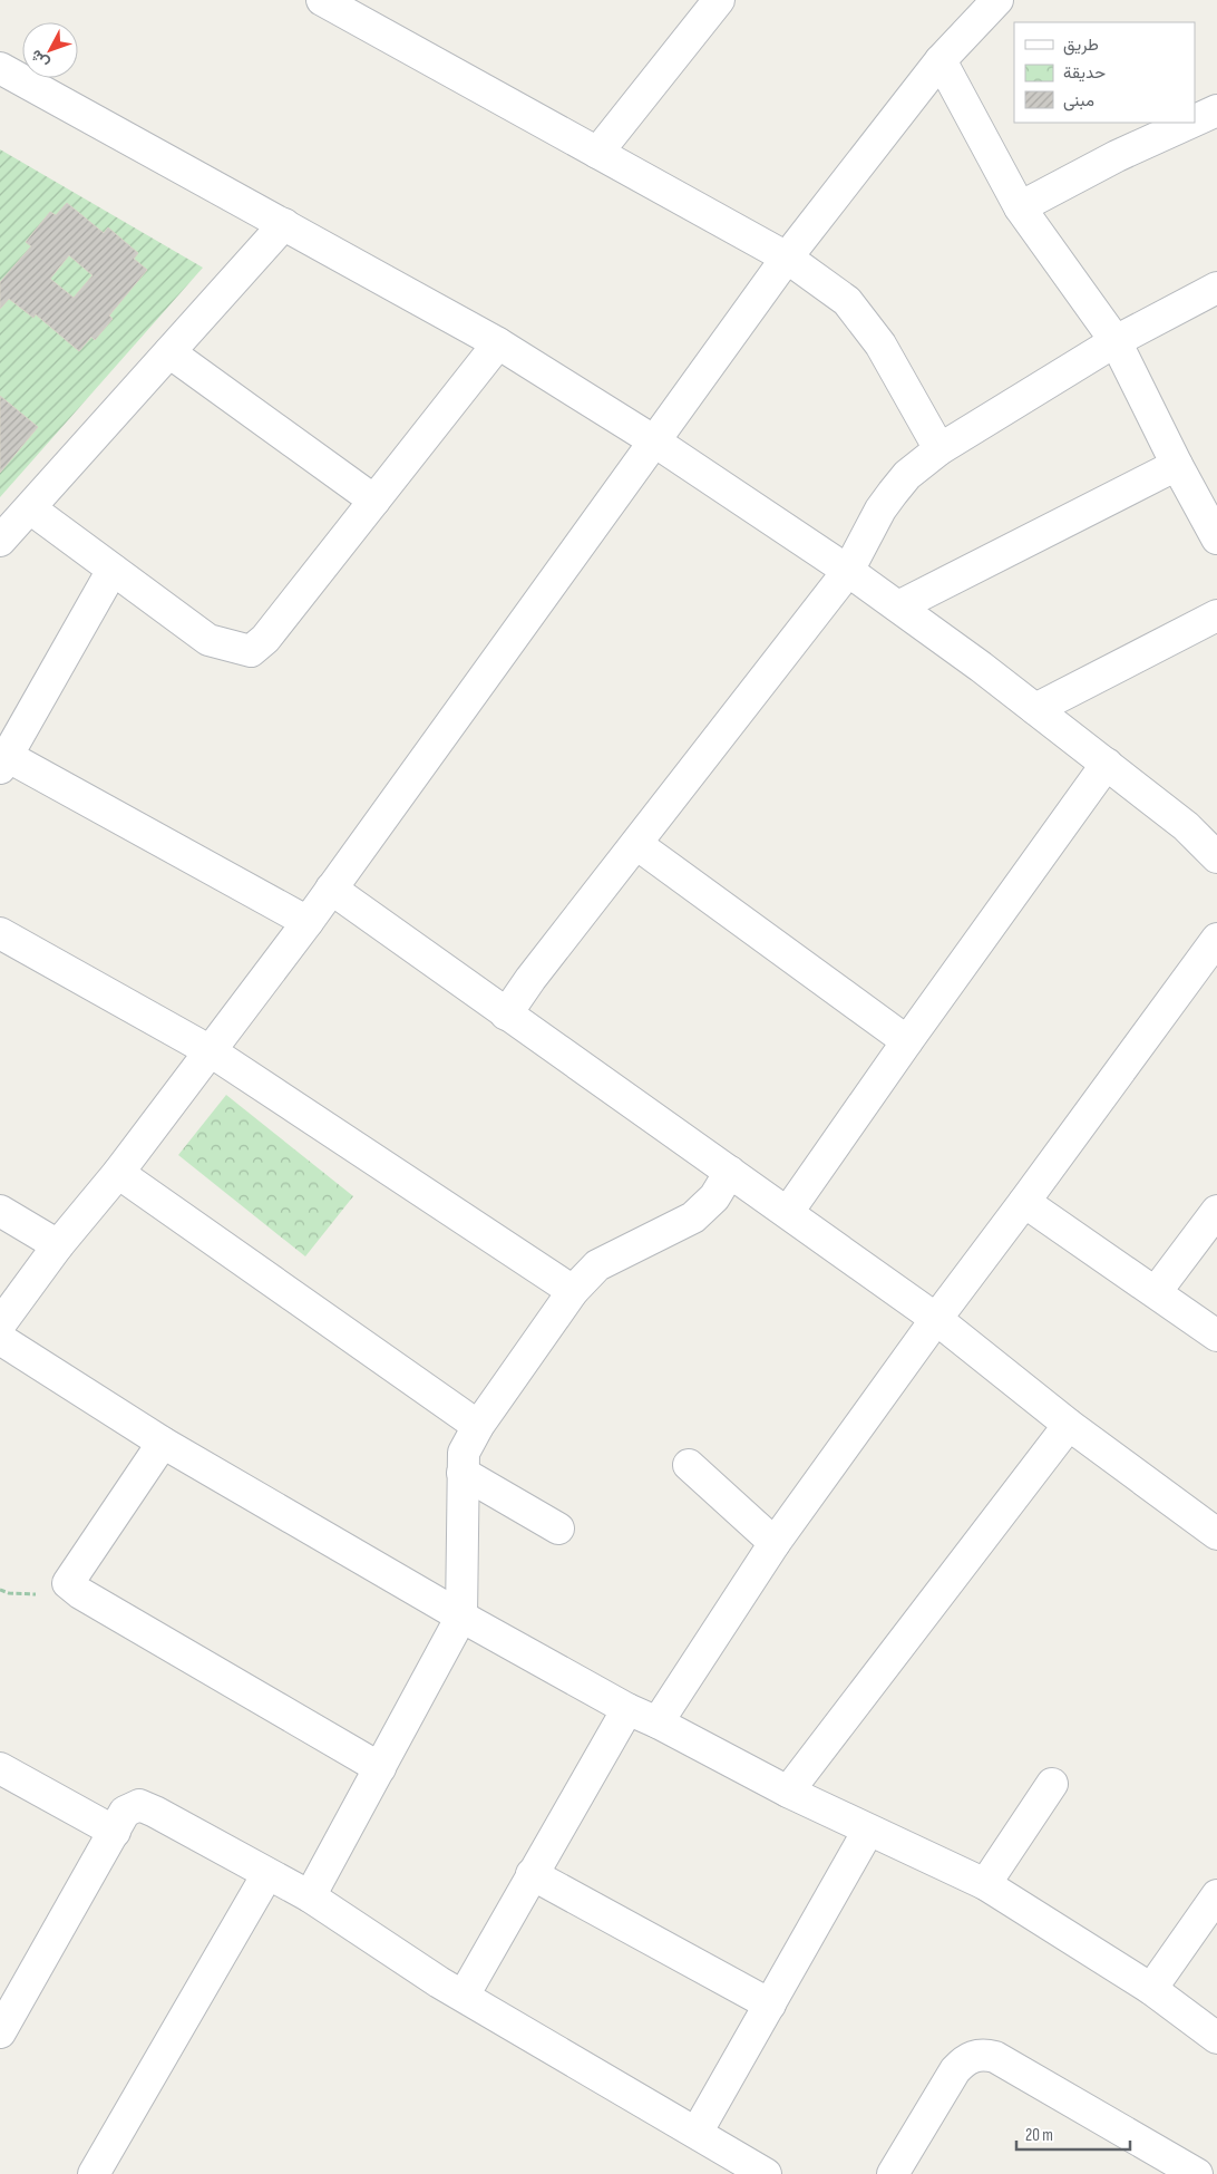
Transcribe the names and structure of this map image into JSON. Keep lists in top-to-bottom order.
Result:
{
  "legend": ["طريق", "حديقة", "مبنى"],
  "scale_bar": "20 m",
  "north": "bottom left"
}
